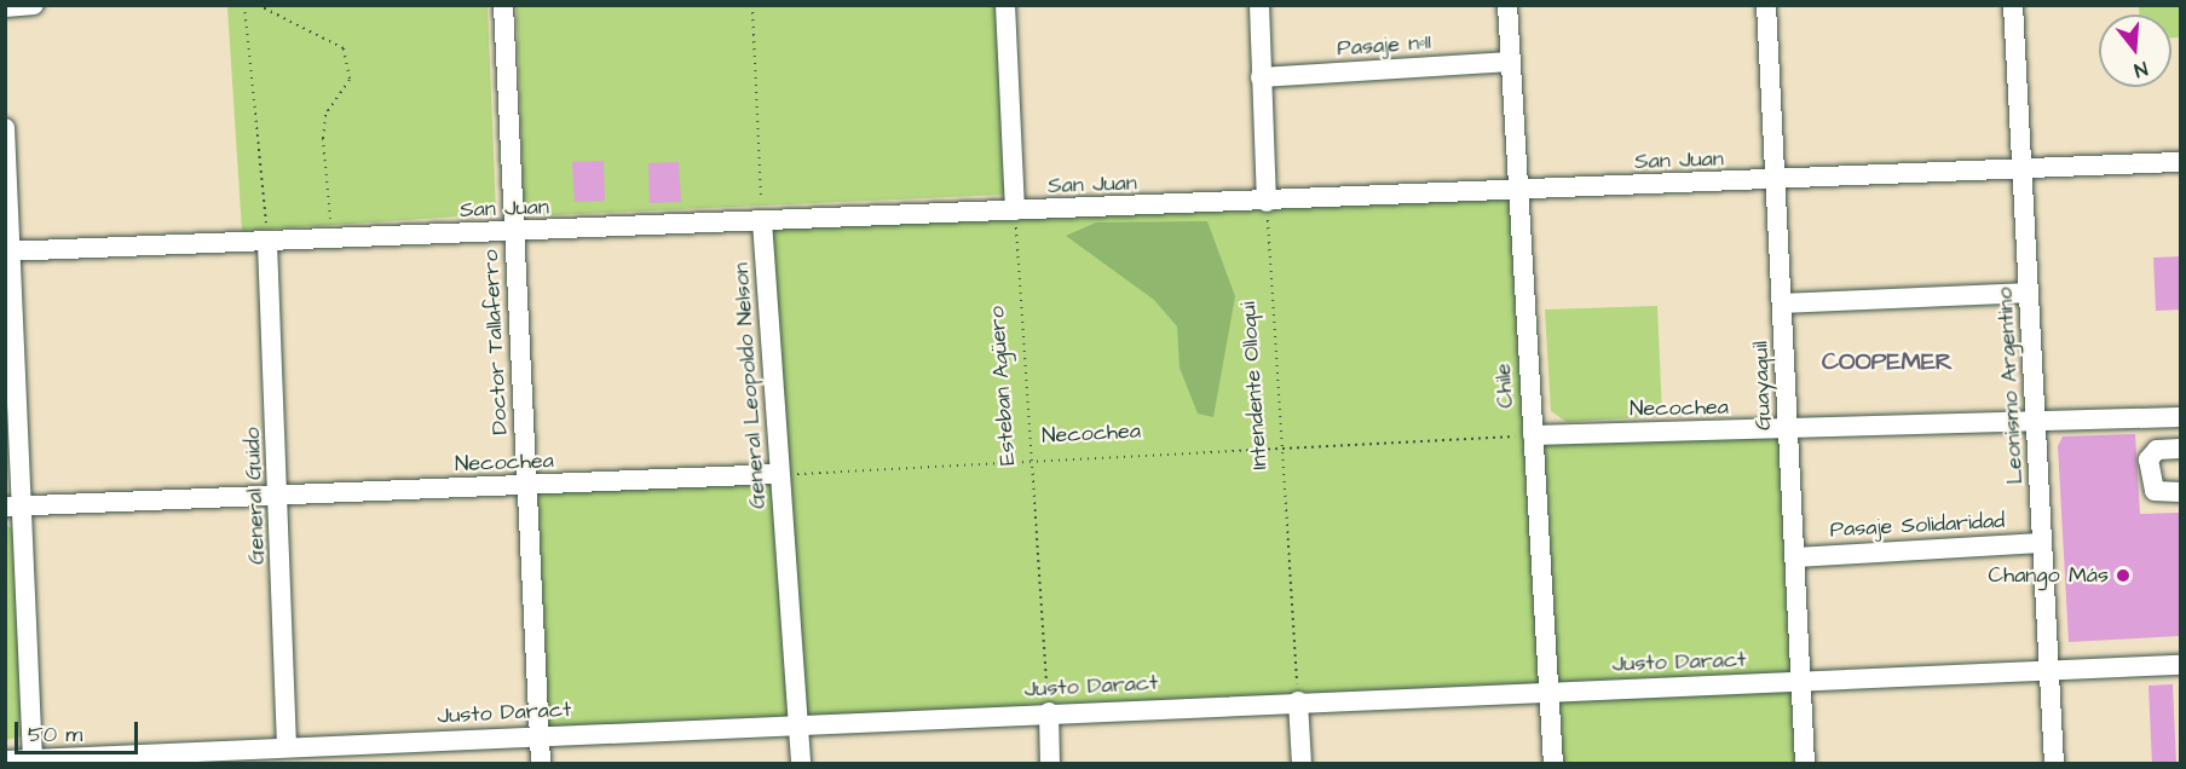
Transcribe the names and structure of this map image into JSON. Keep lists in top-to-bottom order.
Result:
{
  "streets": {
    "street": [
      "Pasaje nº11",
      "San Juan",
      "Doctor Tallaferro",
      "General Leopoldo Nelson",
      "Chile",
      "Guayaquil",
      "Leonismo Argentino",
      "Necochea",
      "General Guido",
      "Pasaje Solidaridad",
      "Justo Daract"
    ],
    "path": ["Esteban Agüero", "Intendente Olloqui"]
  },
  "crossings": [
    ["Pasaje nº11", "Chile"],
    ["San Juan", "Doctor Tallaferro"],
    ["San Juan", "General Leopoldo Nelson"],
    ["San Juan", "Esteban Agüero"],
    ["San Juan", "Intendente Olloqui"],
    ["San Juan", "Chile"],
    ["San Juan", "Guayaquil"],
    ["San Juan", "Leonismo Argentino"],
    ["San Juan", "General Guido"],
    ["Doctor Tallaferro", "Necochea"],
    ["Doctor Tallaferro", "Justo Daract"],
    ["General Leopoldo Nelson", "Necochea"],
    ["General Leopoldo Nelson", "Justo Daract"],
    ["Esteban Agüero", "Necochea"],
    ["Esteban Agüero", "Justo Daract"],
    ["Intendente Olloqui", "Necochea"],
    ["Intendente Olloqui", "Justo Daract"],
    ["Chile", "Necochea"],
    ["Chile", "Justo Daract"],
    ["Guayaquil", "Necochea"],
    ["Guayaquil", "Pasaje Solidaridad"],
    ["Guayaquil", "Justo Daract"],
    ["Leonismo Argentino", "Necochea"],
    ["Leonismo Argentino", "Pasaje Solidaridad"],
    ["Leonismo Argentino", "Justo Daract"],
    ["Necochea", "General Guido"],
    ["General Guido", "Justo Daract"]
  ],
  "districts": ["COOPEMER"],
  "places": ["Chango Más"],
  "scale_bar": "50 m",
  "north": "bottom"
}
